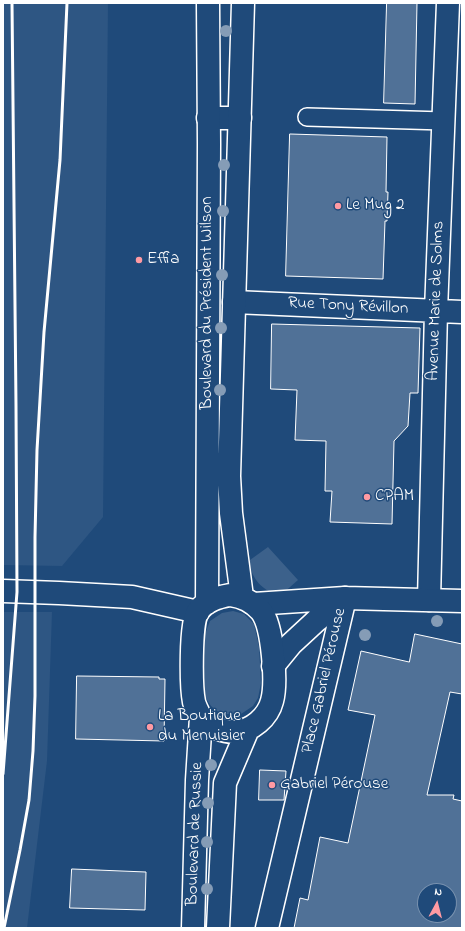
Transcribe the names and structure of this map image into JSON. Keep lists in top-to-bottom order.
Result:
{
  "streets": {
    "main road": [
      "Avenue Marie de Solms",
      "Boulevard du Président Wilson",
      "Rue Tony Révillon",
      "Place Gabriel Pérouse",
      "Boulevard de Russie"
    ]
  },
  "crossings": [
    ["Avenue Marie de Solms", "Rue Tony Révillon"],
    ["Boulevard du Président Wilson", "Rue Tony Révillon"],
    ["Boulevard du Président Wilson", "Boulevard de Russie"]
  ],
  "places": [
    "Le Mug 2",
    "Effia",
    "CPAM",
    "La Boutique du Menuisier",
    "Gabriel Pérouse"
  ],
  "north": "top"
}
